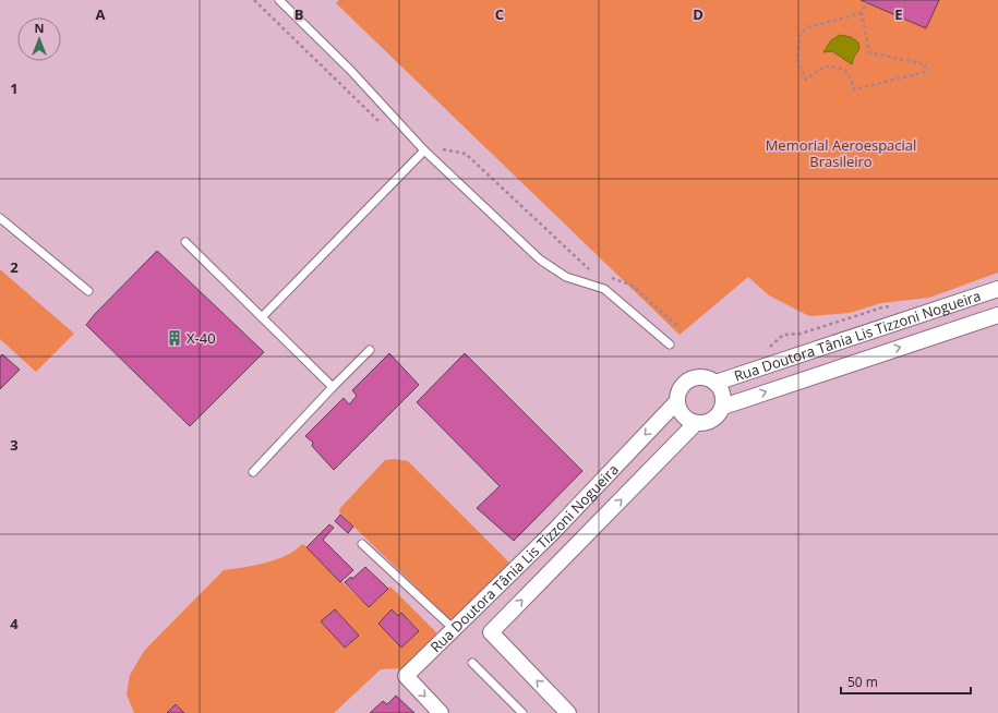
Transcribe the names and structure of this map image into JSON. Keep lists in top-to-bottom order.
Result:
{
  "streets": {
    "street": ["Rua Doutora Tânia Lis Tizzoni Nogueira"]
  },
  "parks": ["Memorial Aeroespacial Brasileiro"],
  "places": {
    "building": ["X-40"]
  },
  "scale_bar": "50 m",
  "north": "top",
  "grid": {
    "columns": [
      "A",
      "B",
      "C",
      "D",
      "E"
    ],
    "rows": [
      "1",
      "2",
      "3",
      "4"
    ]
  }
}
